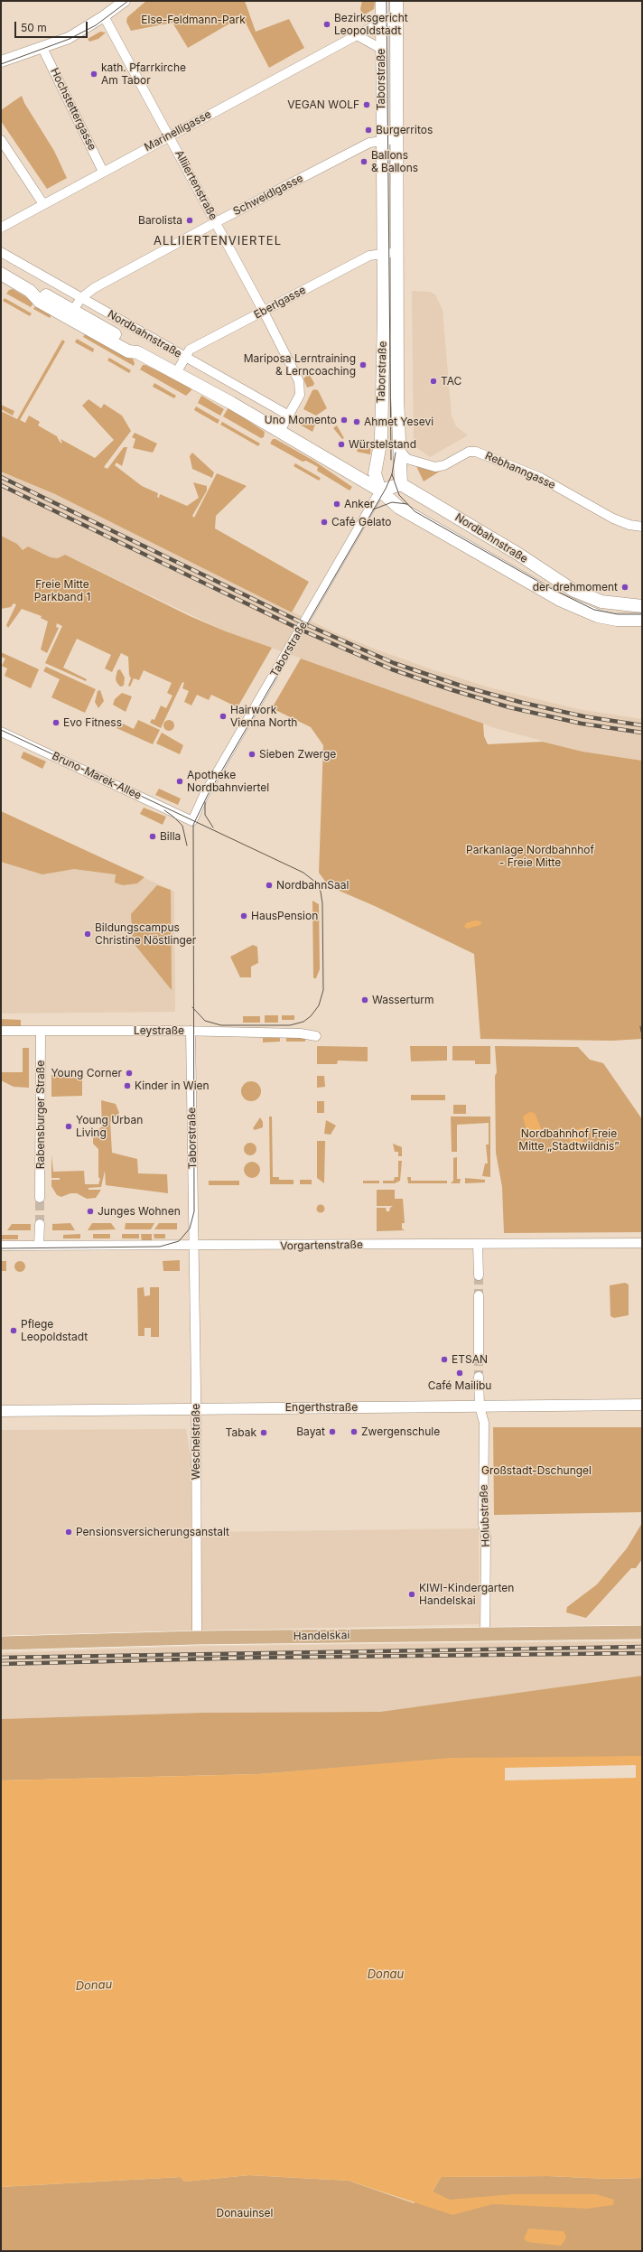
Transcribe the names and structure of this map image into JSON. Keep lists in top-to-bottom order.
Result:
{
  "streets": {
    "main road": ["Taborstraße", "Nordbahnstraße", "Handelskai"],
    "street": [
      "Hochstettergasse",
      "Marinelligasse",
      "Alliiertenstraße",
      "Schweidlgasse",
      "Eberlgasse",
      "Rebhanngasse",
      "Bruno-Marek-Allee",
      "Leystraße",
      "Rabensburger Straße",
      "Vorgartenstraße",
      "Engerthstraße",
      "Weschelstraße",
      "Holubstraße"
    ]
  },
  "crossings": [
    ["Taborstraße", "Marinelligasse"],
    ["Taborstraße", "Schweidlgasse"],
    ["Taborstraße", "Eberlgasse"],
    ["Taborstraße", "Nordbahnstraße"],
    ["Taborstraße", "Rebhanngasse"],
    ["Taborstraße", "Bruno-Marek-Allee"],
    ["Taborstraße", "Leystraße"],
    ["Taborstraße", "Vorgartenstraße"],
    ["Taborstraße", "Weschelstraße"],
    ["Hochstettergasse", "Marinelligasse"],
    ["Marinelligasse", "Alliiertenstraße"],
    ["Alliiertenstraße", "Schweidlgasse"],
    ["Alliiertenstraße", "Eberlgasse"],
    ["Alliiertenstraße", "Nordbahnstraße"],
    ["Schweidlgasse", "Nordbahnstraße"],
    ["Eberlgasse", "Nordbahnstraße"],
    ["Leystraße", "Rabensburger Straße"],
    ["Vorgartenstraße", "Weschelstraße"],
    ["Engerthstraße", "Weschelstraße"],
    ["Engerthstraße", "Holubstraße"],
    ["Weschelstraße", "Handelskai"],
    ["Holubstraße", "Handelskai"]
  ],
  "districts": ["ALLIIERTENVIERTEL"],
  "water": ["Donau"],
  "parks": [
    "Else-Feldmann-Park",
    "Freie Mitte Parkband 1",
    "Parkanlage Nordbahnhof - Freie Mitte",
    "Nordbahnhof Freie Mitte „Stadtwildnis”",
    "Großstadt-Dschungel",
    "Donauinsel"
  ],
  "places": [
    "Bezirksgericht Leopoldstadt",
    "kath. Pfarrkirche Am Tabor",
    "VEGAN WOLF",
    "Burgerritos",
    "Ballons & Ballons",
    "Barolista",
    "Mariposa Lerntraining & Lerncoaching",
    "TAC",
    "Uno Momento",
    "Ahmet Yesevi",
    "Würstelstand",
    "Anker",
    "Café Gelato",
    "der drehmoment",
    "Hairwork Vienna North",
    "Evo Fitness",
    "Sieben Zwerge",
    "Apotheke Nordbahnviertel",
    "Billa",
    "NordbahnSaal",
    "HausPension",
    "Bildungscampus Christine Nöstlinger",
    "Wasserturm",
    "Young Corner",
    "Kinder in Wien",
    "Young Urban Living",
    "Junges Wohnen",
    "Pflege Leopoldstadt",
    "ETSAN",
    "Café Mailibu",
    "Bayat",
    "Zwergenschule",
    "Tabak",
    "Pensionsversicherungsanstalt",
    "KIWI-Kindergarten Handelskai"
  ],
  "scale_bar": "50 m"
}
